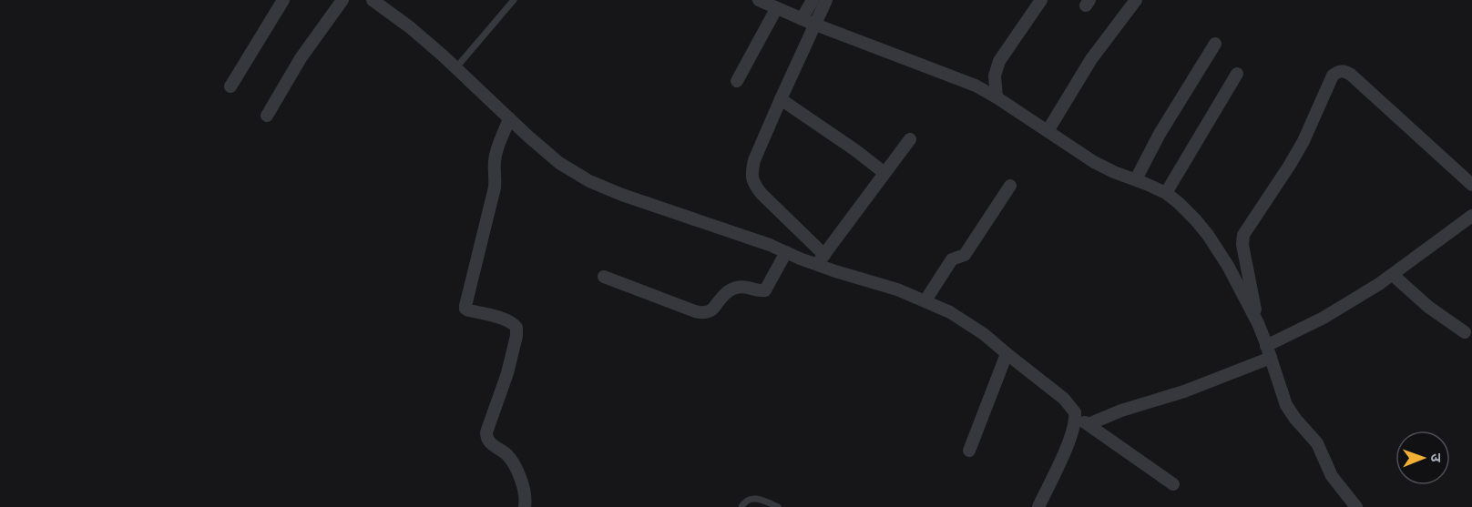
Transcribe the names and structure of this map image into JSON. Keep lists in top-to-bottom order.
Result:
{
  "north": "right"
}
